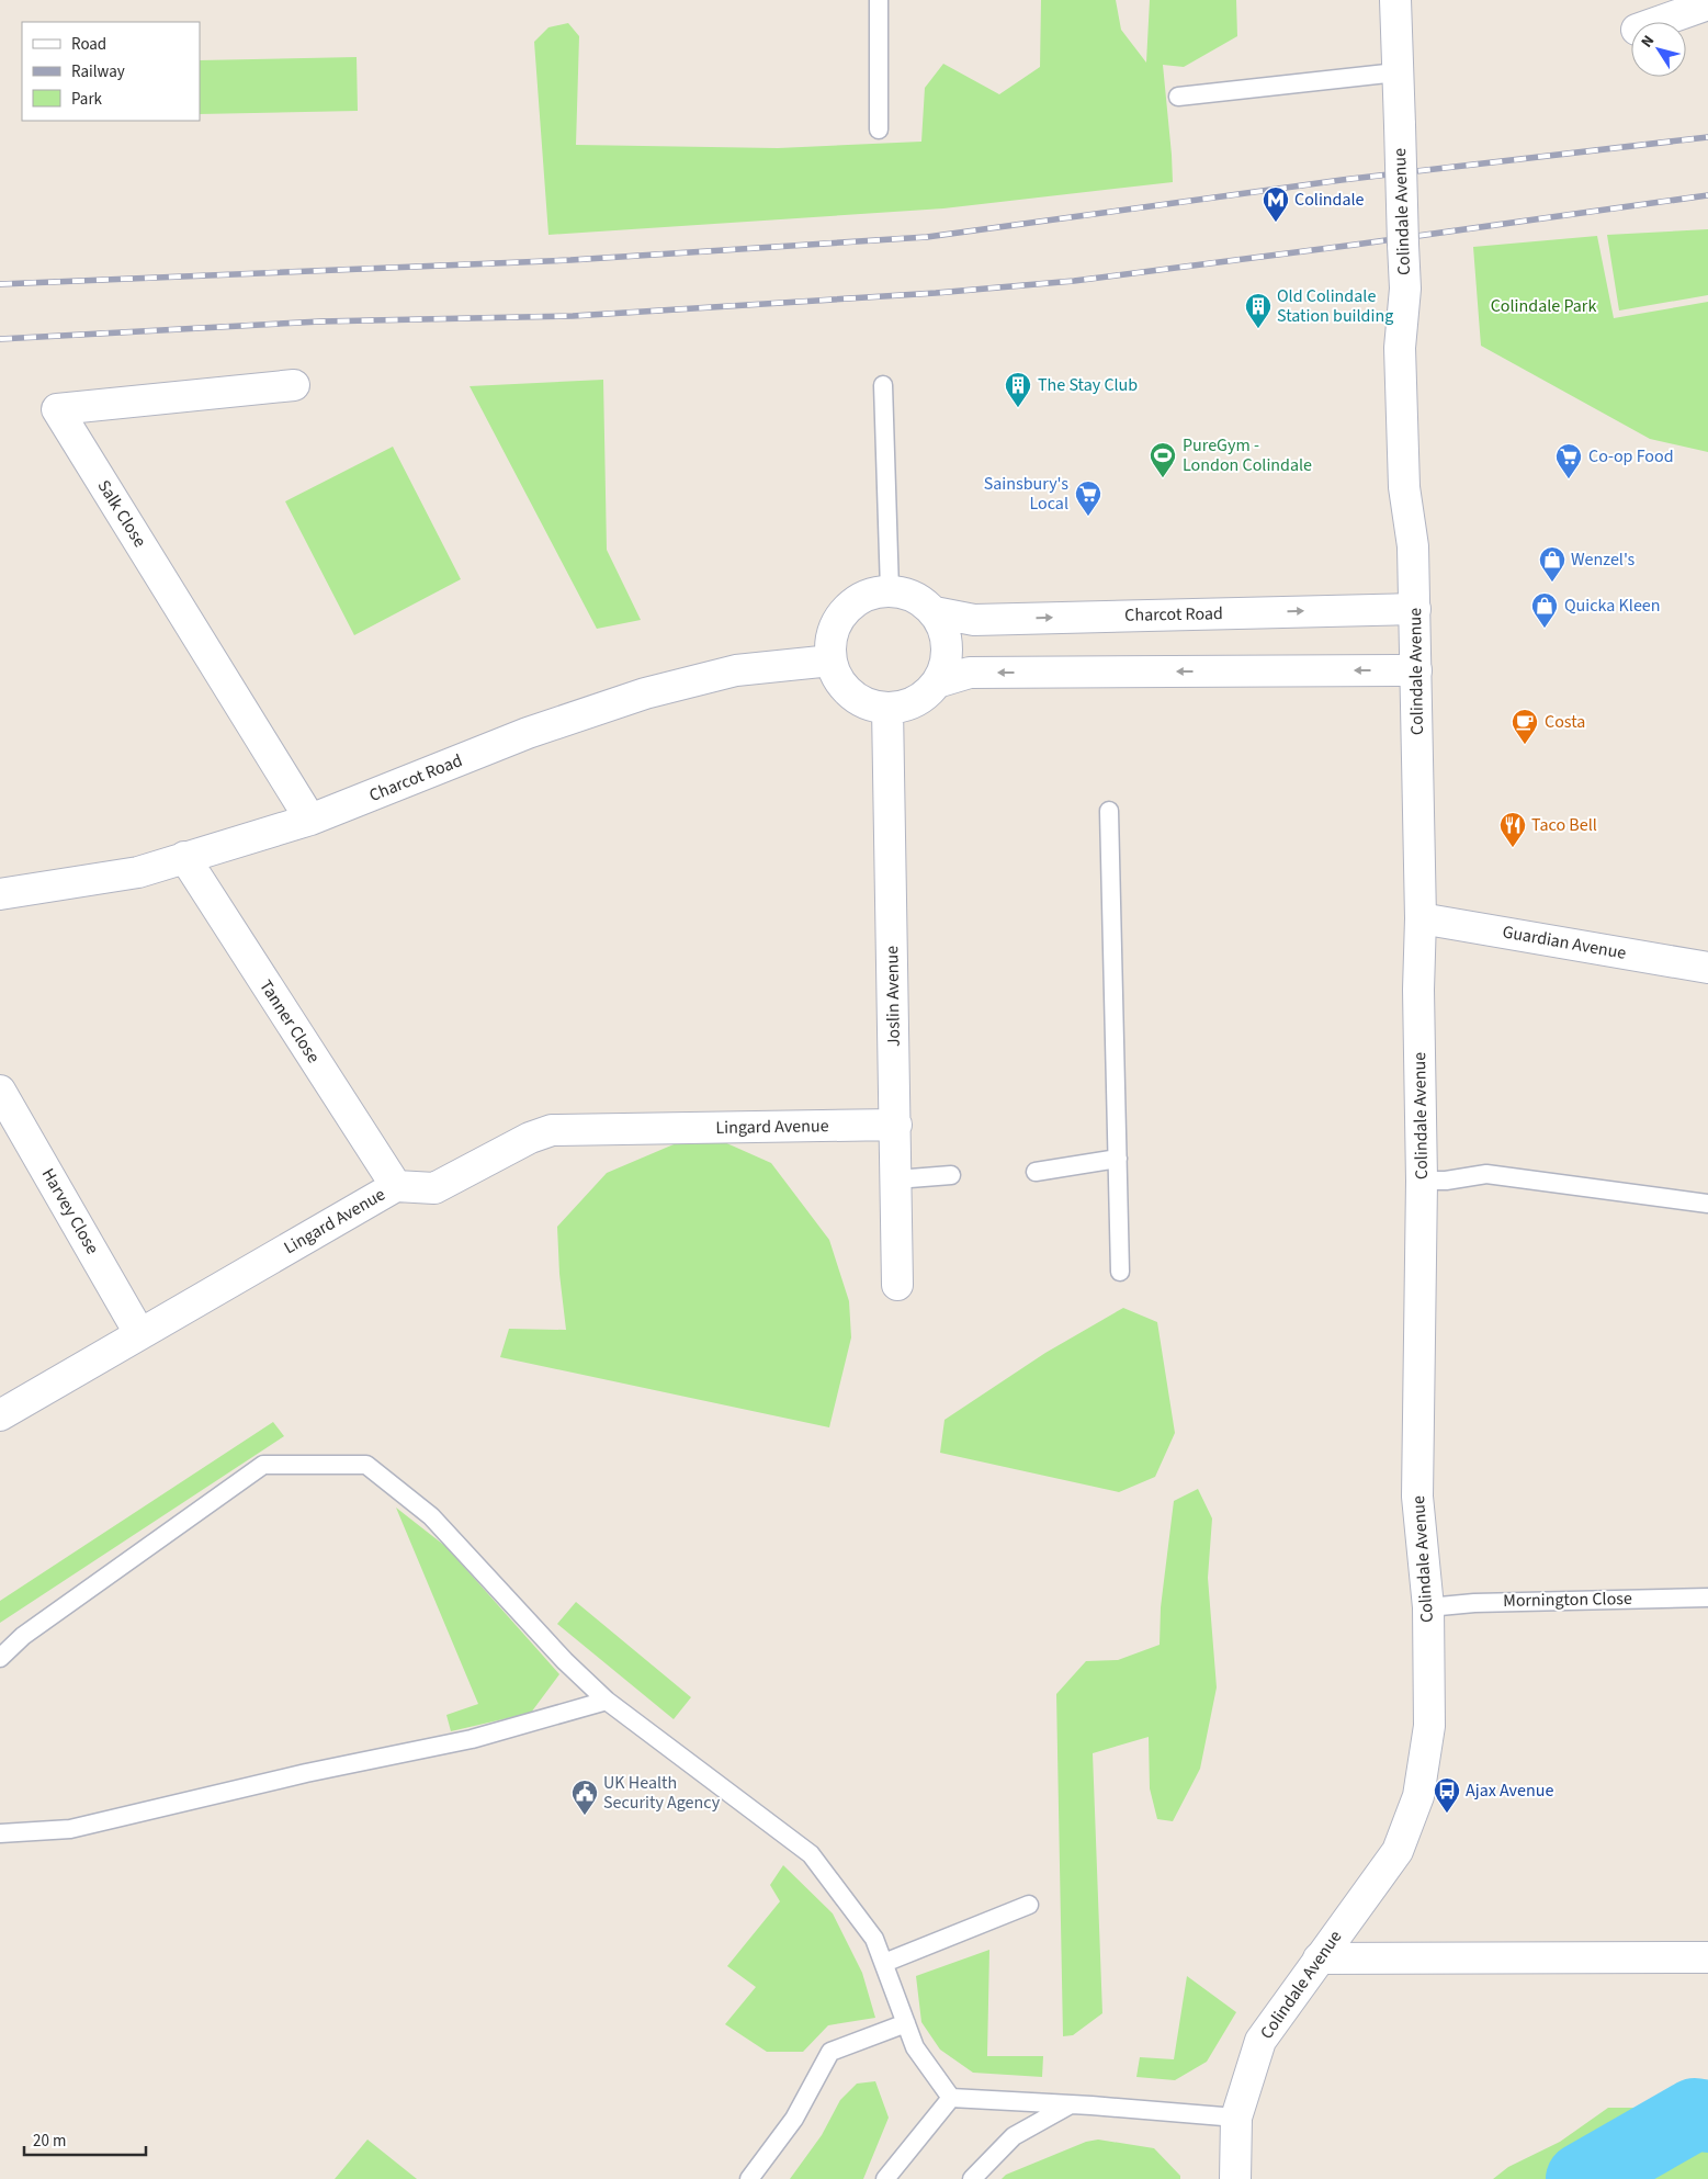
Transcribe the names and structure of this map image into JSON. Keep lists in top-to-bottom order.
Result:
{
  "streets": {
    "street": [
      "Colindale Avenue",
      "Salk Close",
      "Charcot Road",
      "Guardian Avenue",
      "Joslin Avenue",
      "Tanner Close",
      "Lingard Avenue",
      "Harvey Close"
    ],
    "lane": ["Mornington Close"]
  },
  "crossings": [
    ["Colindale Avenue", "Charcot Road"],
    ["Colindale Avenue", "Guardian Avenue"],
    ["Colindale Avenue", "Mornington Close"],
    ["Salk Close", "Charcot Road"],
    ["Charcot Road", "Joslin Avenue"],
    ["Charcot Road", "Tanner Close"],
    ["Joslin Avenue", "Lingard Avenue"],
    ["Tanner Close", "Lingard Avenue"],
    ["Lingard Avenue", "Harvey Close"]
  ],
  "parks": ["Colindale Park"],
  "places": {
    "metro station": ["Colindale"],
    "building": ["Old Colindale Station building", "The Stay Club"],
    "sports": ["PureGym - London Colindale"],
    "supermarket": ["Co-op Food", "Sainsbury's Local"],
    "shop": ["Wenzel's", "Quicka Kleen"],
    "cafe": ["Costa"],
    "restaurant": ["Taco Bell"],
    "bus stop": ["Ajax Avenue"],
    "public building": ["UK Health Security Agency"]
  },
  "legend": ["Road", "Railway", "Park"],
  "scale_bar": "20 m",
  "north": "top left"
}
